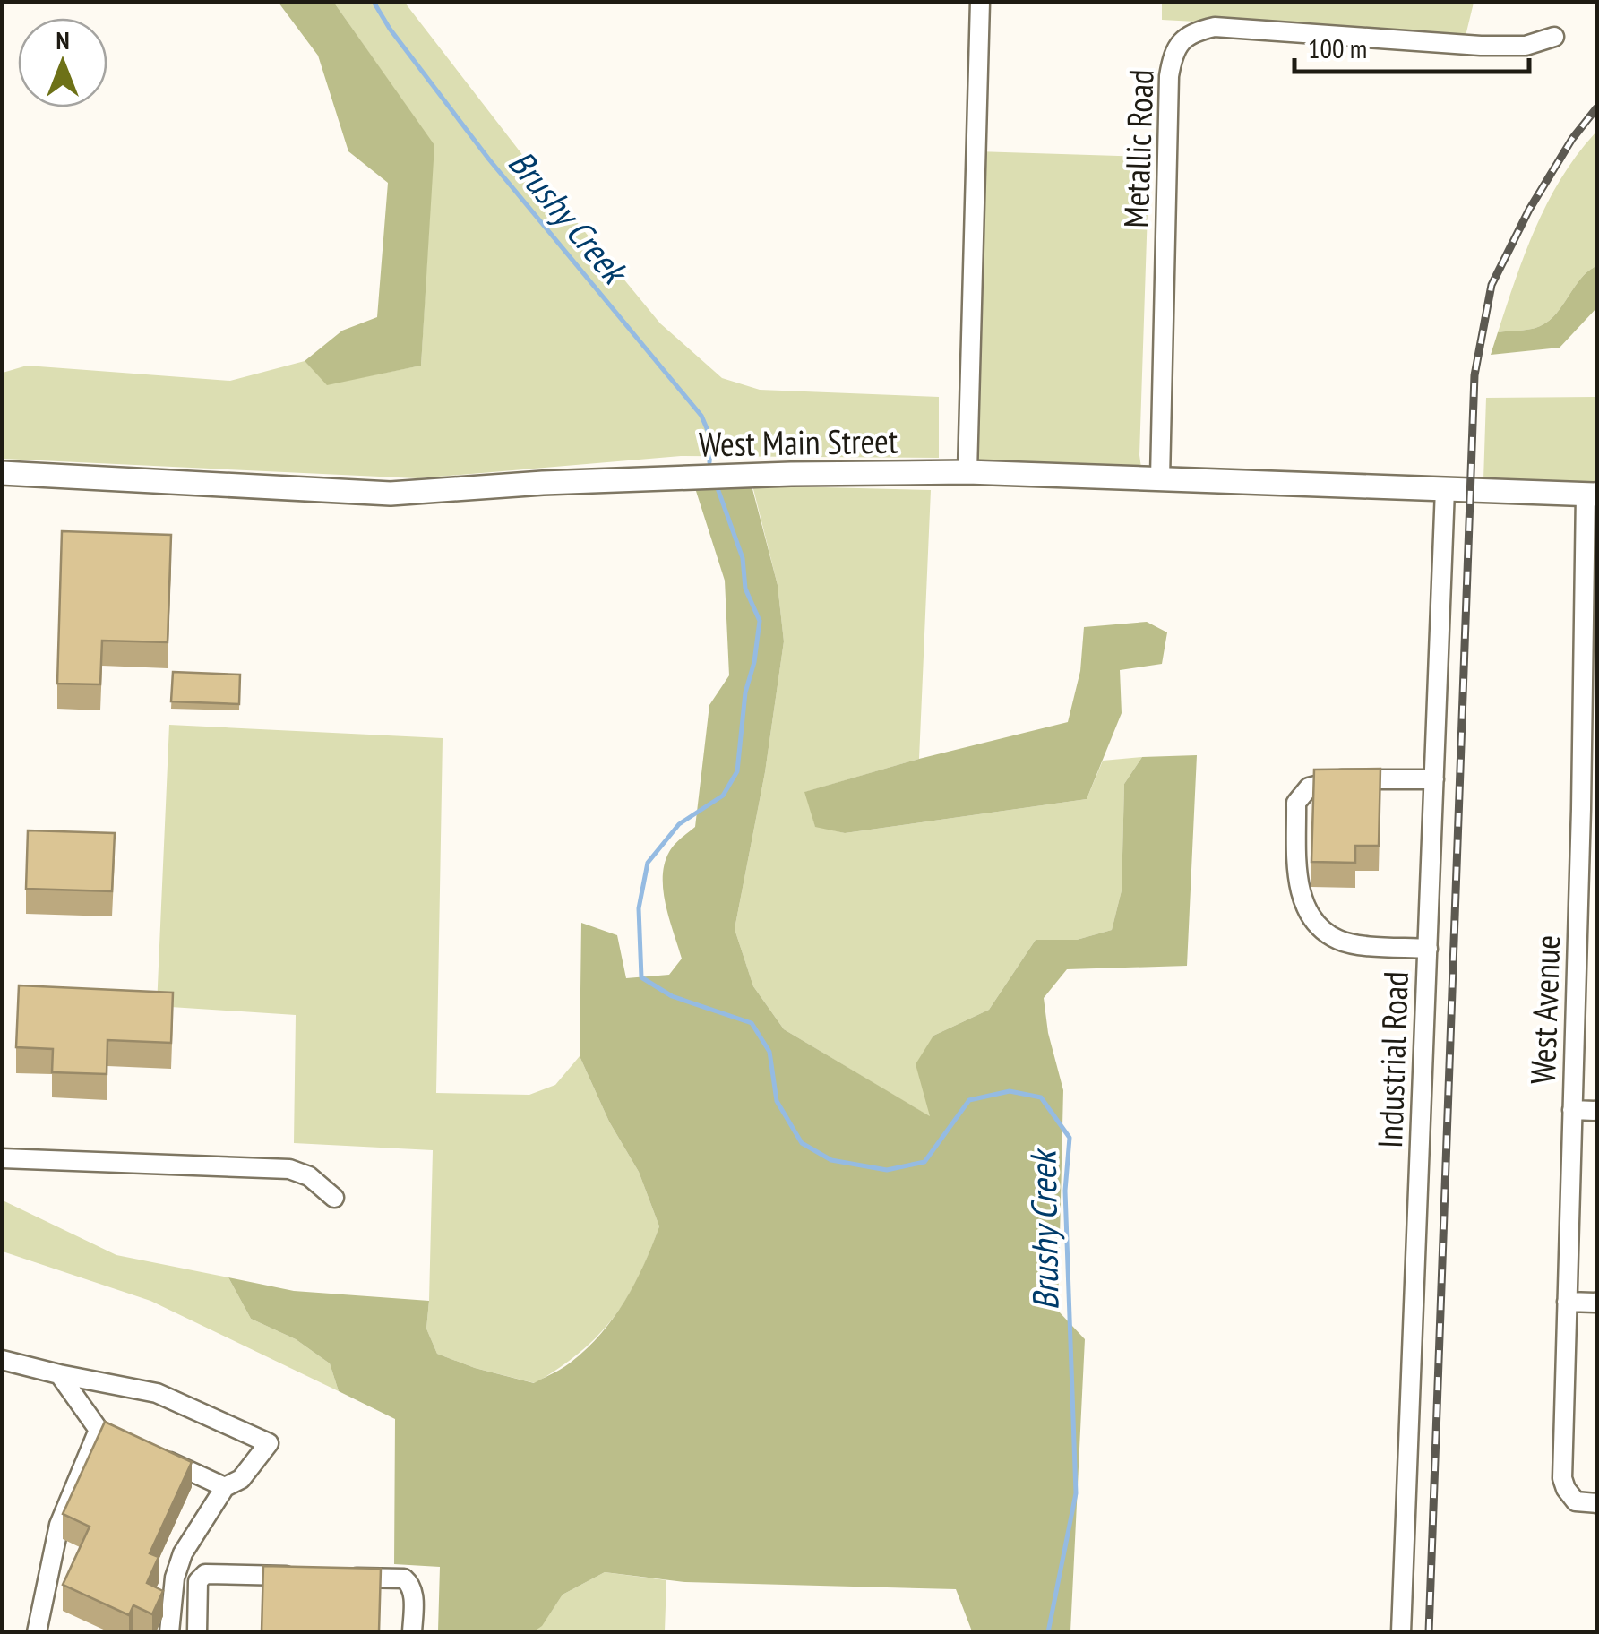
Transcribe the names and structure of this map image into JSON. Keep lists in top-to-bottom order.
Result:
{
  "streets": {
    "main road": ["West Main Street"],
    "street": ["Metallic Road", "West Avenue", "Industrial Road"]
  },
  "crossings": [
    ["Metallic Road", "West Main Street"],
    ["West Main Street", "West Avenue"],
    ["West Main Street", "Industrial Road"]
  ],
  "water": ["Brushy Creek"],
  "scale_bar": "100 m",
  "north": "top"
}
